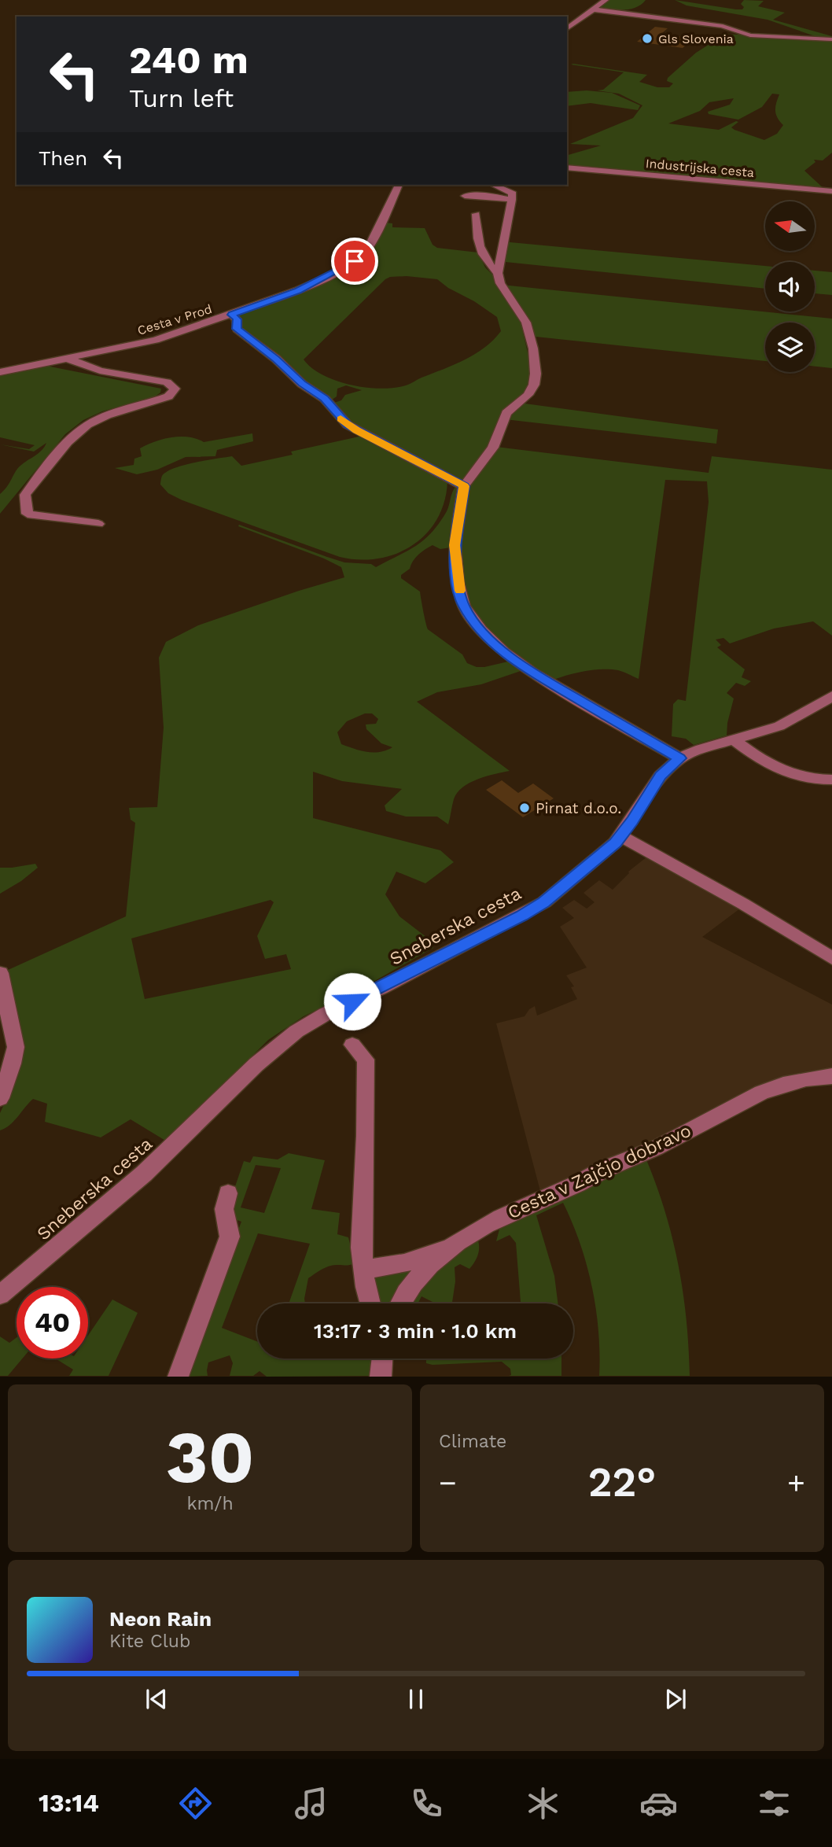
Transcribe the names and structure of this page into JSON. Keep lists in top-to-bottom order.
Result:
{
  "streets": {
    "street": [
      "Industrijska cesta",
      "Cesta v Prod",
      "Sneberska cesta",
      "Cesta v Zajčjo dobravo"
    ]
  },
  "places": ["Gls Slovenia", "Pirnat d.o.o."],
  "north": "left",
  "page": {
    "turn": ["240 m", "Turn left"],
    "then": "Then",
    "limit": "40",
    "trip": "13:17 · 3 min · 1.0 km",
    "tile": [
      ["30", "km/h"],
      "Climate"
    ],
    "heat": ["−", "22°", "+"],
    "song": ["Neon Rain", "Kite Club"],
    "tabs": "13:14"
  }
}
